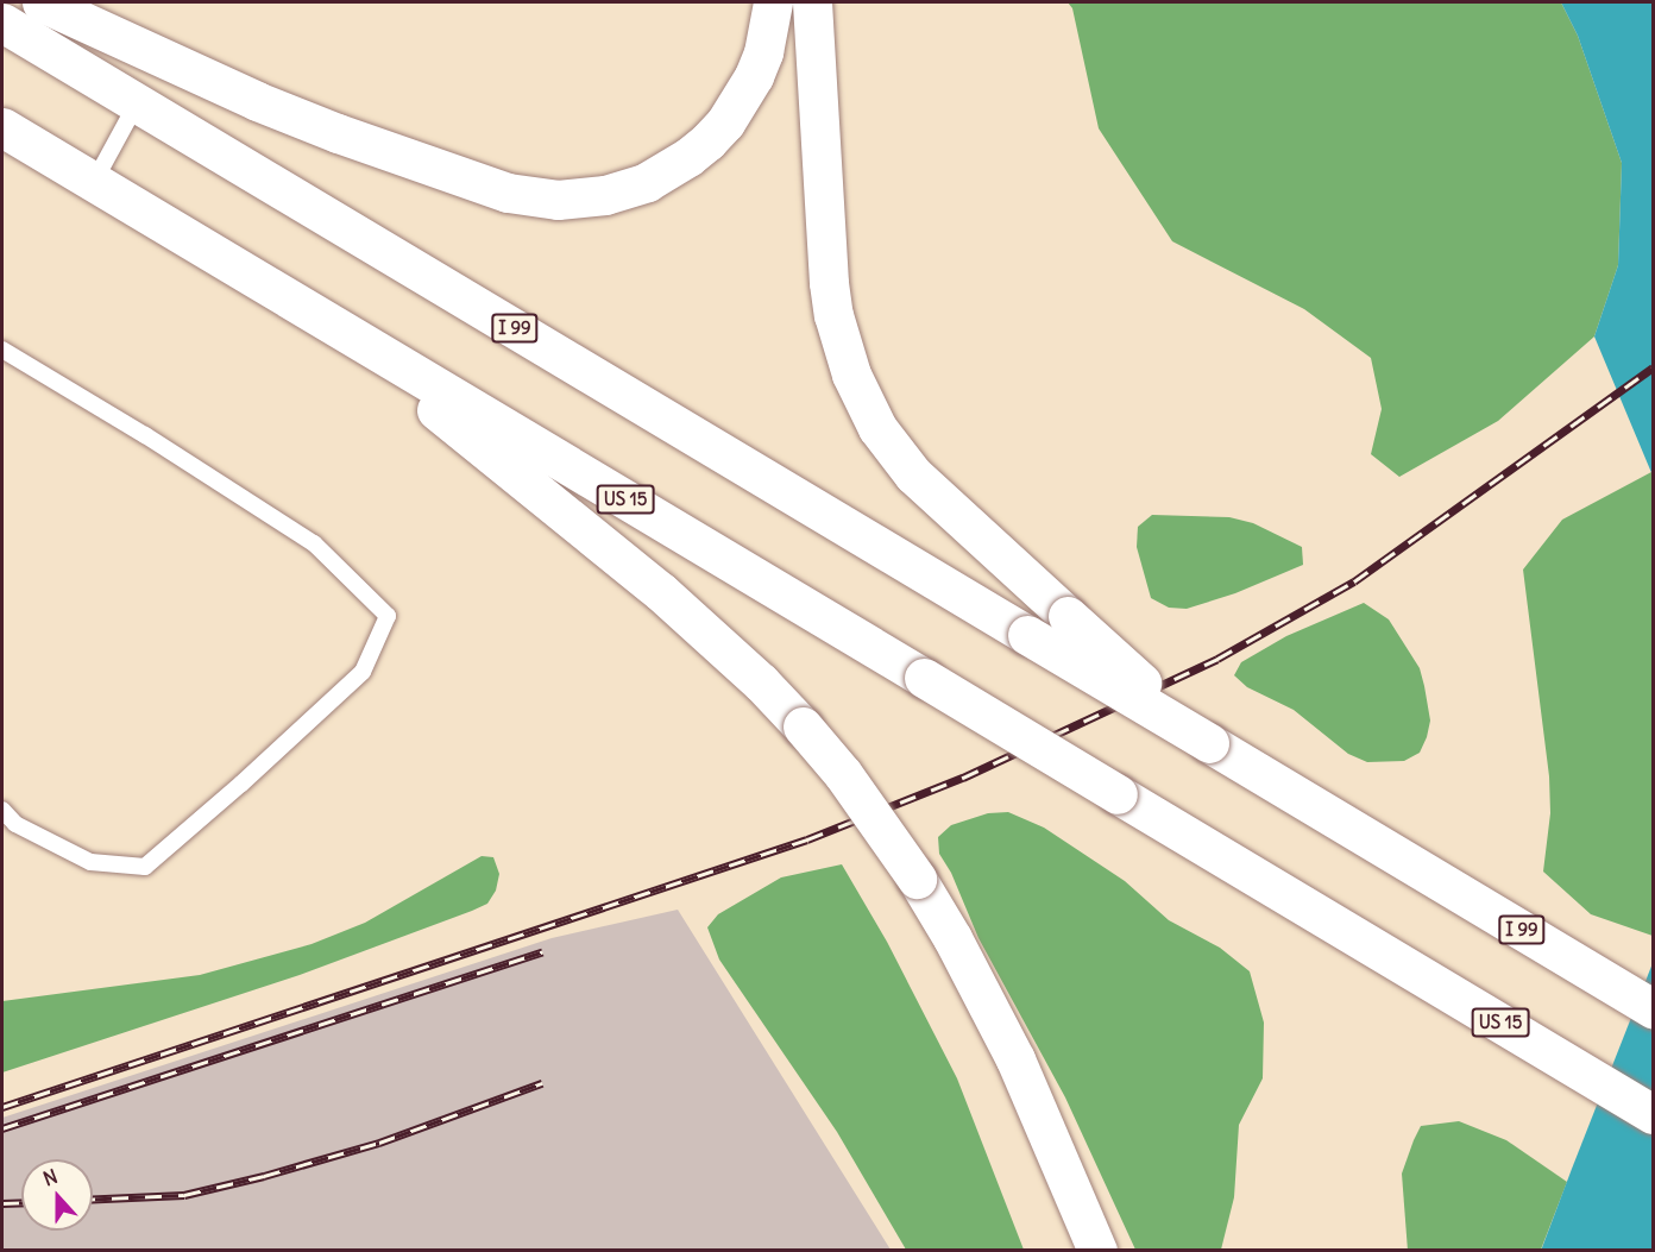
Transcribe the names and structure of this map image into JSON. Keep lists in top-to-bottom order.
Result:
{
  "streets": {
    "highway": ["I 99", "US 15"]
  },
  "north": "top"
}
